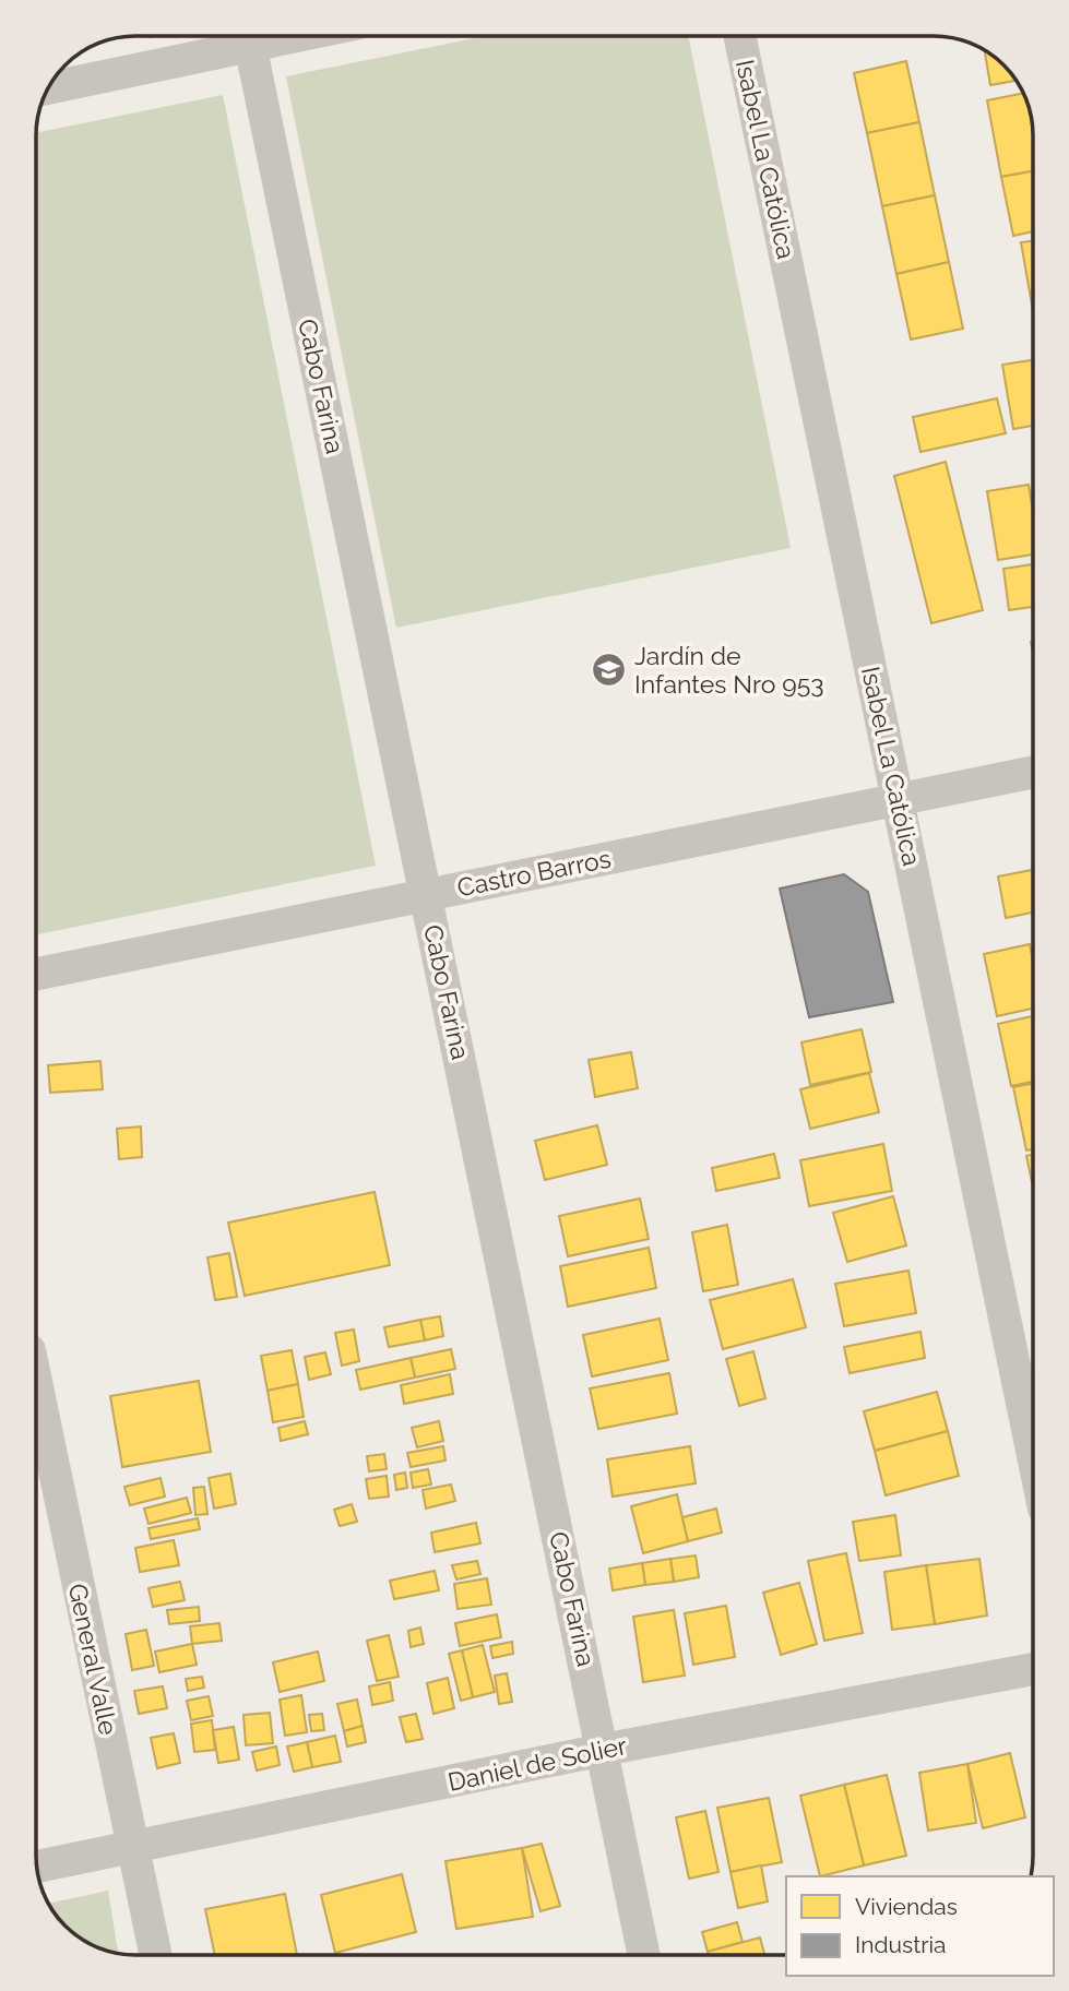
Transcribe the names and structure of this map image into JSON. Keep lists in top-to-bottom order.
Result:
{
  "streets": {
    "street": [
      "Isabel La Católica",
      "Cabo Farina",
      "Castro Barros",
      "General Valle",
      "Daniel de Solier"
    ]
  },
  "crossings": [
    ["Isabel La Católica", "Castro Barros"],
    ["Cabo Farina", "Castro Barros"],
    ["Cabo Farina", "Daniel de Solier"],
    ["General Valle", "Daniel de Solier"]
  ],
  "places": {
    "school or university": ["Jardín de Infantes Nro 953"]
  },
  "legend": ["Viviendas", "Industria"]
}
